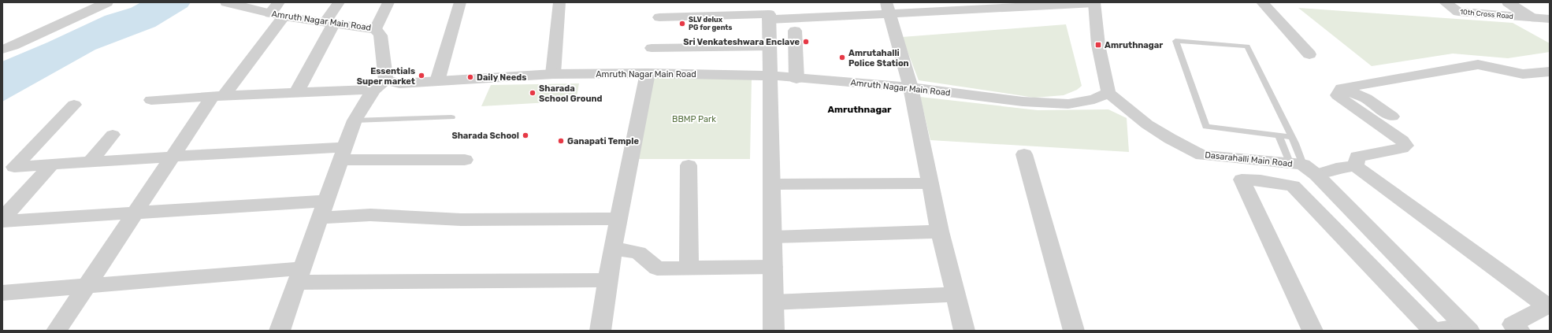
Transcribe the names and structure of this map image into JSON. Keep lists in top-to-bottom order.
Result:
{
  "streets": {
    "street": ["10th Cross Road", "Amruth Nagar Main Road", "Dasarahalli Main Road"]
  },
  "crossings": [
    ["Amruth Nagar Main Road", "Dasarahalli Main Road"]
  ],
  "districts": ["Amruthnagar"],
  "parks": ["BBMP Park"],
  "places": {
    "other": [
      "SLV delux PG for gents",
      "Sri Venkateshwara Enclave",
      "Amrutahalli Police Station",
      "Essentials Super market",
      "Daily Needs",
      "Sharada School Ground",
      "Sharada School",
      "Ganapati Temple"
    ],
    "transit": ["Amruthnagar"]
  }
}
